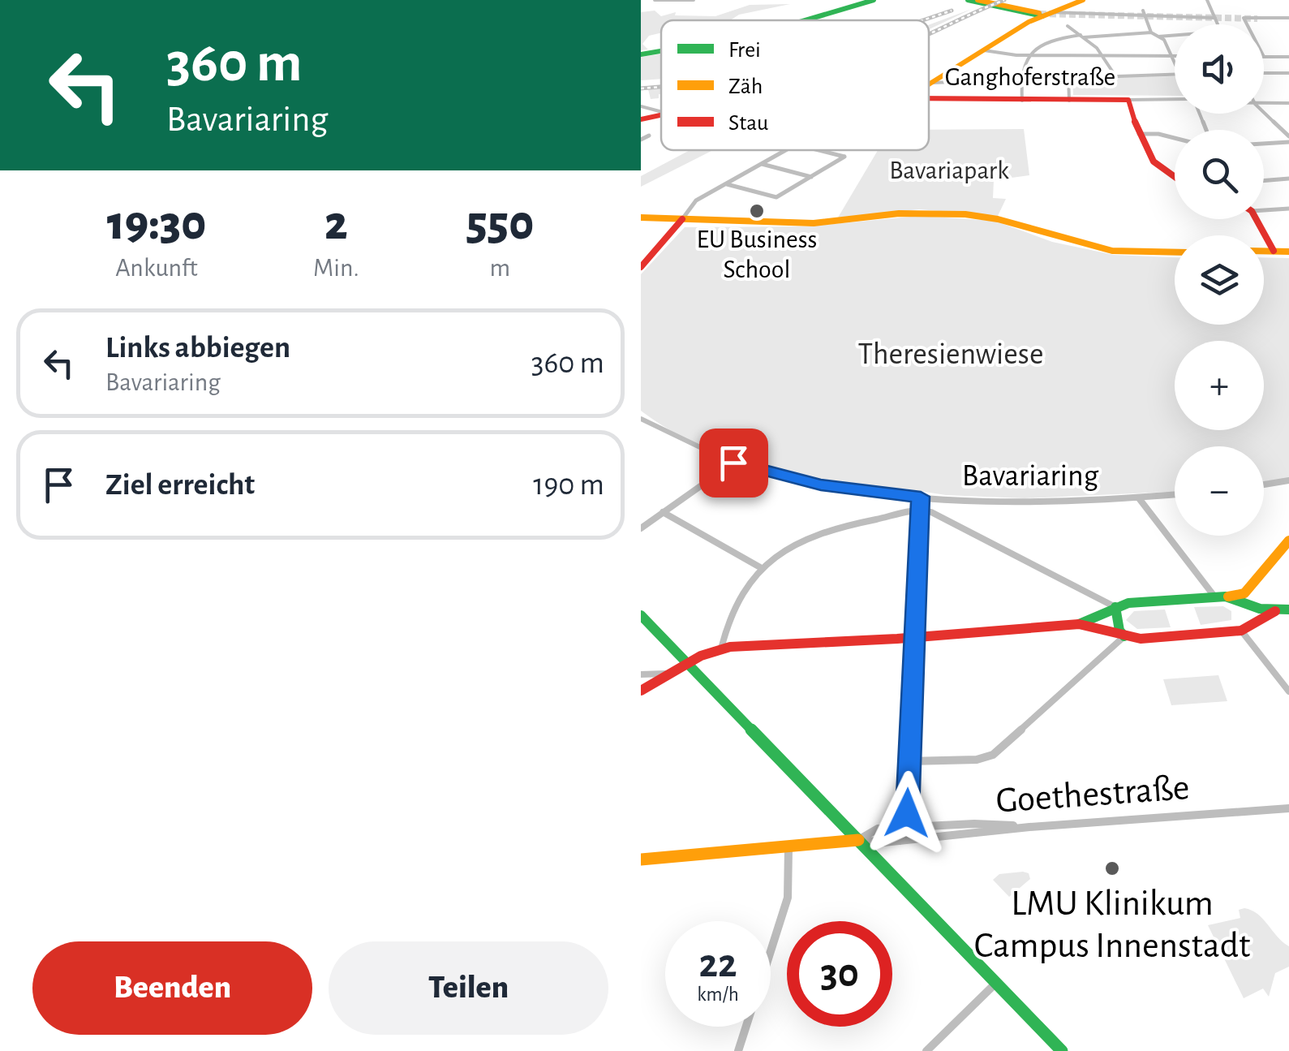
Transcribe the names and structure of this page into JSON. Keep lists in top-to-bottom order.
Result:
{
  "streets": {
    "main road": ["Ganghoferstraße"],
    "street": ["Bavariaring", "Goethestraße"]
  },
  "parks": ["Bavariapark", "Theresienwiese"],
  "places": ["EU Business School", "LMU Klinikum Campus Innenstadt"],
  "legend": ["Frei", "Zäh", "Stau"],
  "page": {
    "turn": ["360 m", "Bavariaring"],
    "map_buttons": ["+", "−"],
    "eta": [
      "19:30",
      "Ankunft",
      "2",
      "Min.",
      "550",
      "m"
    ],
    "list": [
      {
        "name": "Links abbiegen",
        "note": "Bavariaring",
        "value": "360 m"
      },
      {
        "name": "Ziel erreicht",
        "value": "190 m"
      }
    ],
    "speed": "22 km/h",
    "limit": "30",
    "buttons": ["Beenden", "Teilen"]
  }
}
